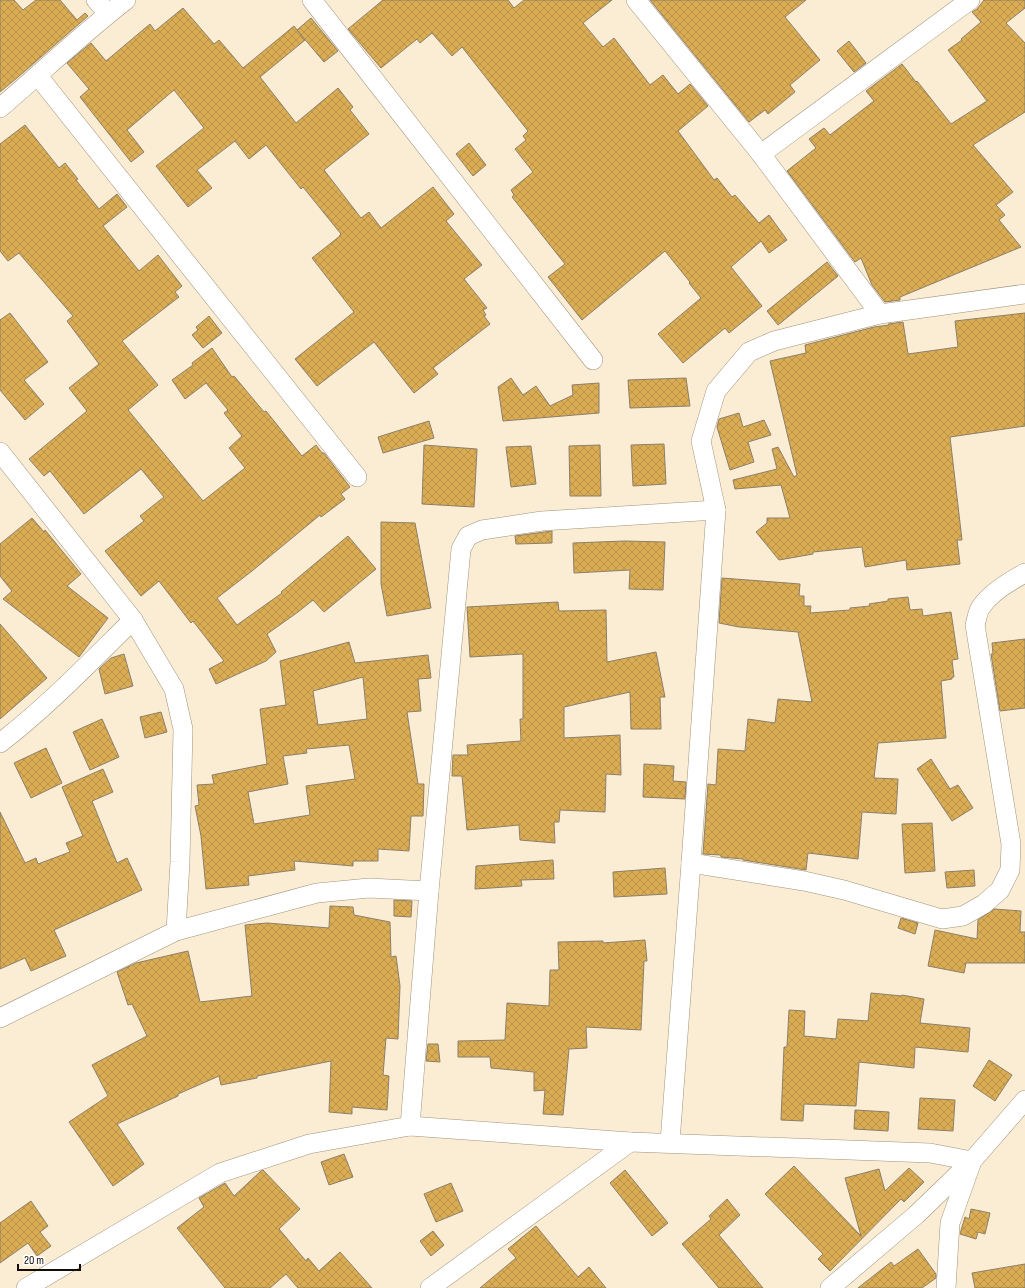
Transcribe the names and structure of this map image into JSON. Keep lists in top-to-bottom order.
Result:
{
  "scale_bar": "20 m"
}
